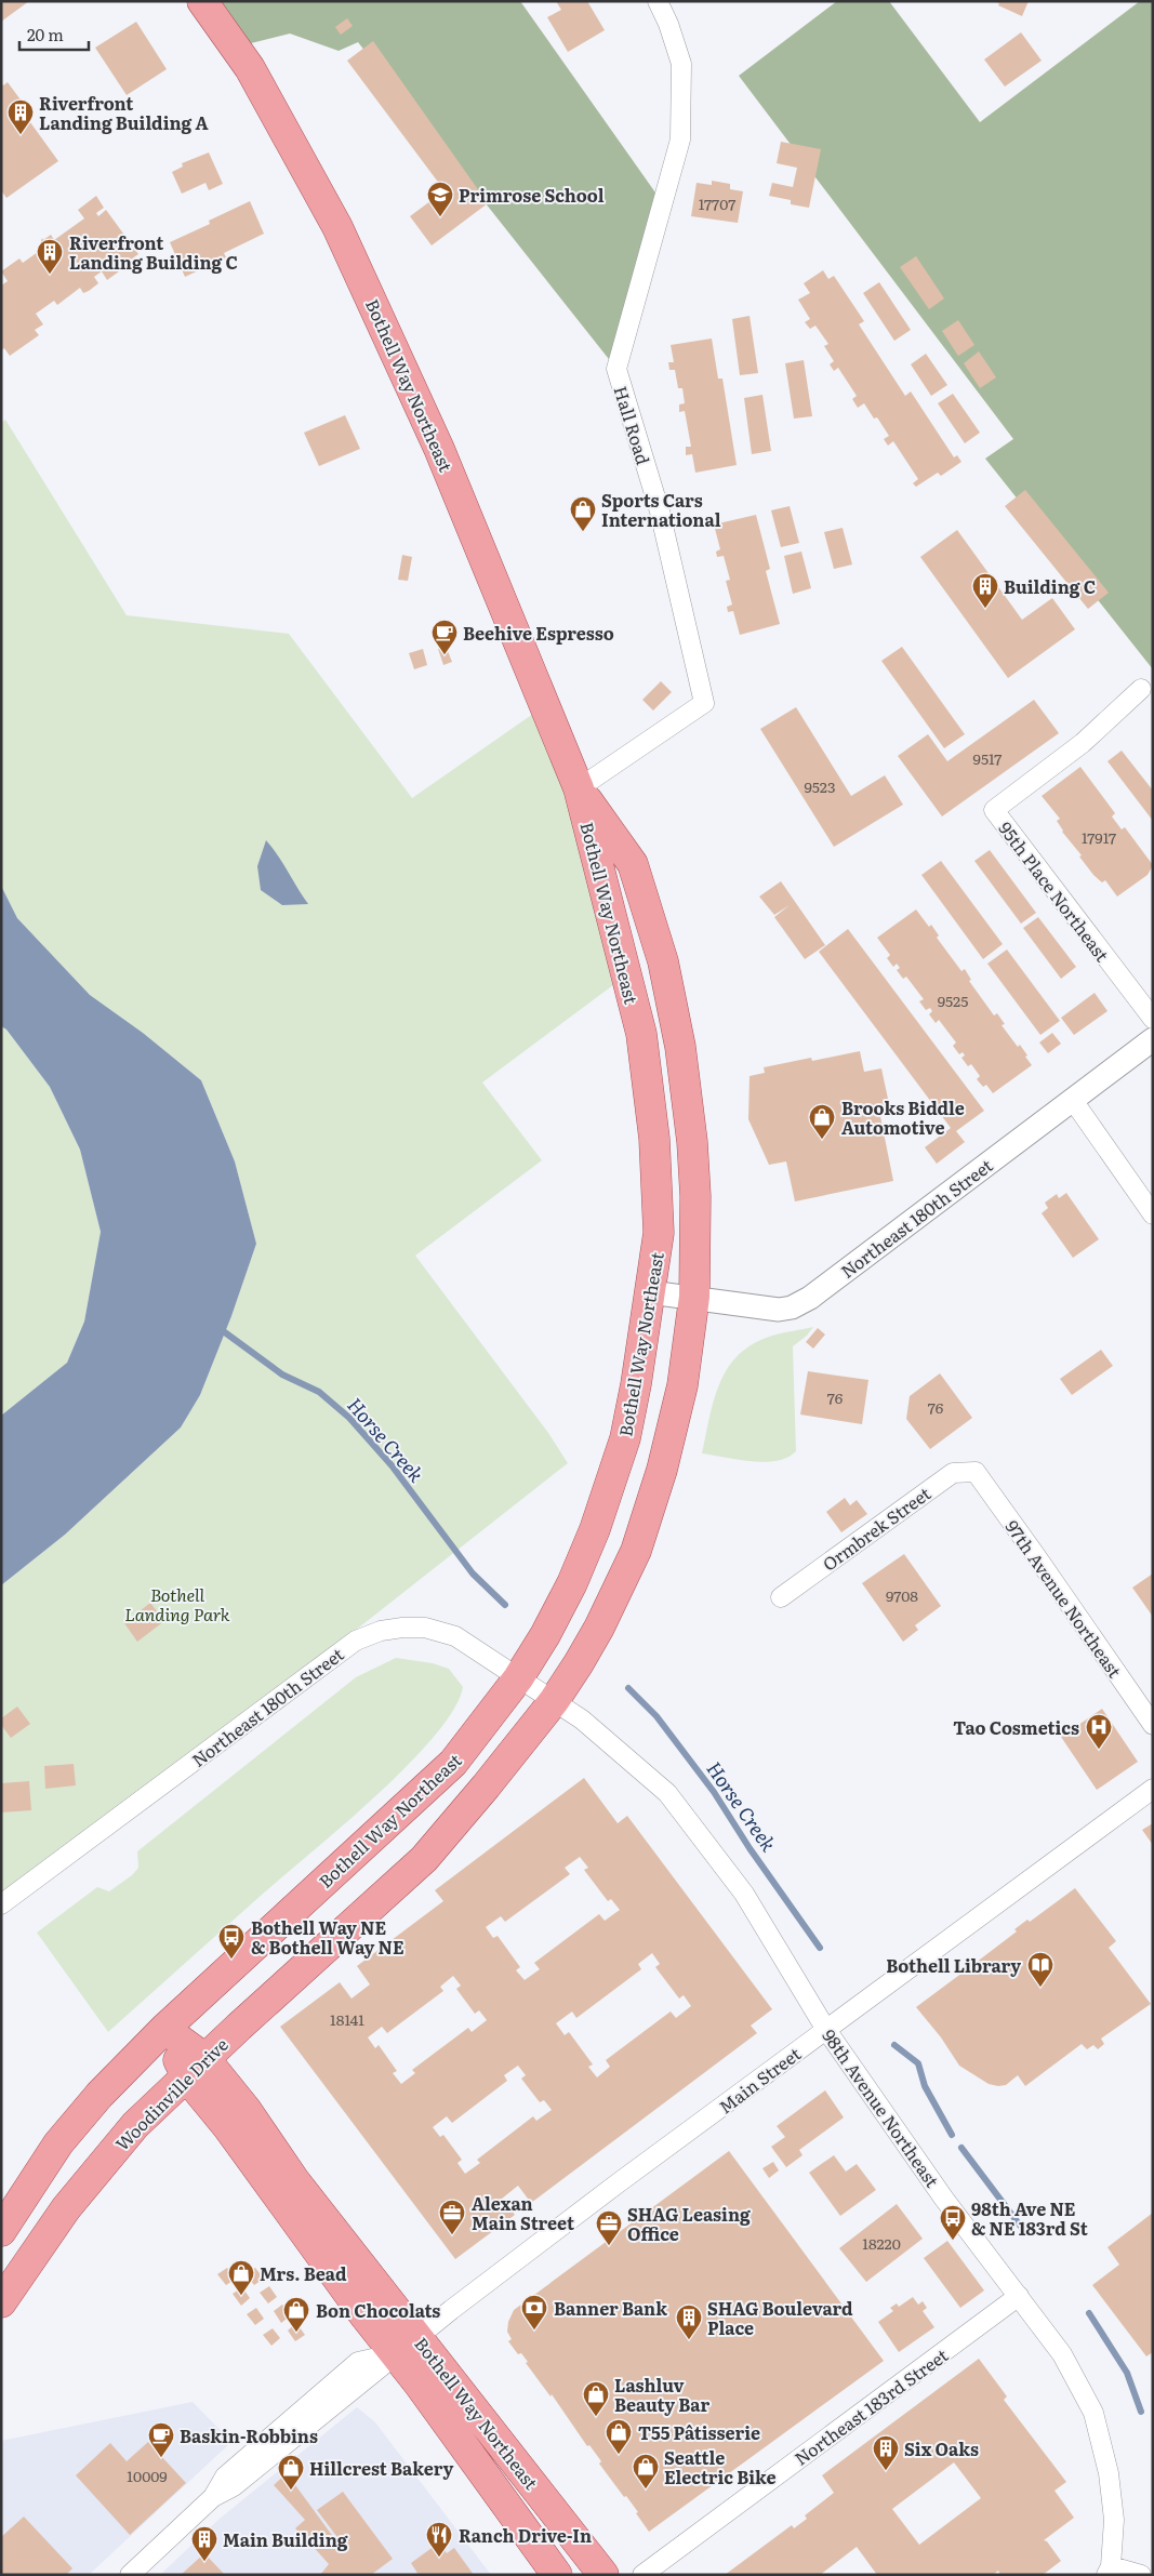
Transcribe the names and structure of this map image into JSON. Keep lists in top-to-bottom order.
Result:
{
  "streets": {
    "main road": ["Bothell Way Northeast", "Woodinville Drive"],
    "street": [
      "Hall Road",
      "95th Place Northeast",
      "Northeast 180th Street",
      "Ormbrek Street",
      "97th Avenue Northeast",
      "Main Street",
      "98th Avenue Northeast",
      "Northeast 183rd Street"
    ]
  },
  "crossings": [
    ["Bothell Way Northeast", "Hall Road"],
    ["Bothell Way Northeast", "Northeast 180th Street"],
    ["Bothell Way Northeast", "Main Street"],
    ["Bothell Way Northeast", "Woodinville Drive"],
    ["Bothell Way Northeast", "98th Avenue Northeast"],
    ["Northeast 180th Street", "98th Avenue Northeast"],
    ["Ormbrek Street", "97th Avenue Northeast"],
    ["Main Street", "98th Avenue Northeast"],
    ["98th Avenue Northeast", "Northeast 183rd Street"]
  ],
  "water": ["Horse Creek"],
  "parks": ["Bothell Landing Park"],
  "places": {
    "building": [
      "Riverfront Landing Building A",
      "Riverfront Landing Building C",
      "Building C",
      "SHAG Boulevard Place",
      "Six Oaks",
      "Main Building"
    ],
    "school or university": ["Primrose School"],
    "shop": [
      "Sports Cars International",
      "Brooks Biddle Automotive",
      "Mrs. Bead",
      "Bon Chocolats",
      "Lashluv Beauty Bar",
      "T55 Pâtisserie",
      "Seattle Electric Bike",
      "Hillcrest Bakery"
    ],
    "cafe": ["Beehive Espresso", "Baskin-Robbins"],
    "hospital": ["Tao Cosmetics"],
    "bus stop": ["Bothell Way NE & Bothell Way NE", "98th Ave NE & NE 183rd St"],
    "library": ["Bothell Library"],
    "office": ["Alexan Main Street", "SHAG Leasing Office"],
    "bank": ["Banner Bank"],
    "restaurant": ["Ranch Drive-In"]
  },
  "house_numbers": [
    "17707",
    "9517",
    "9523",
    "17917",
    "9525",
    "76",
    "76",
    "9708",
    "18141",
    "18220",
    "10009"
  ],
  "scale_bar": "20 m"
}
